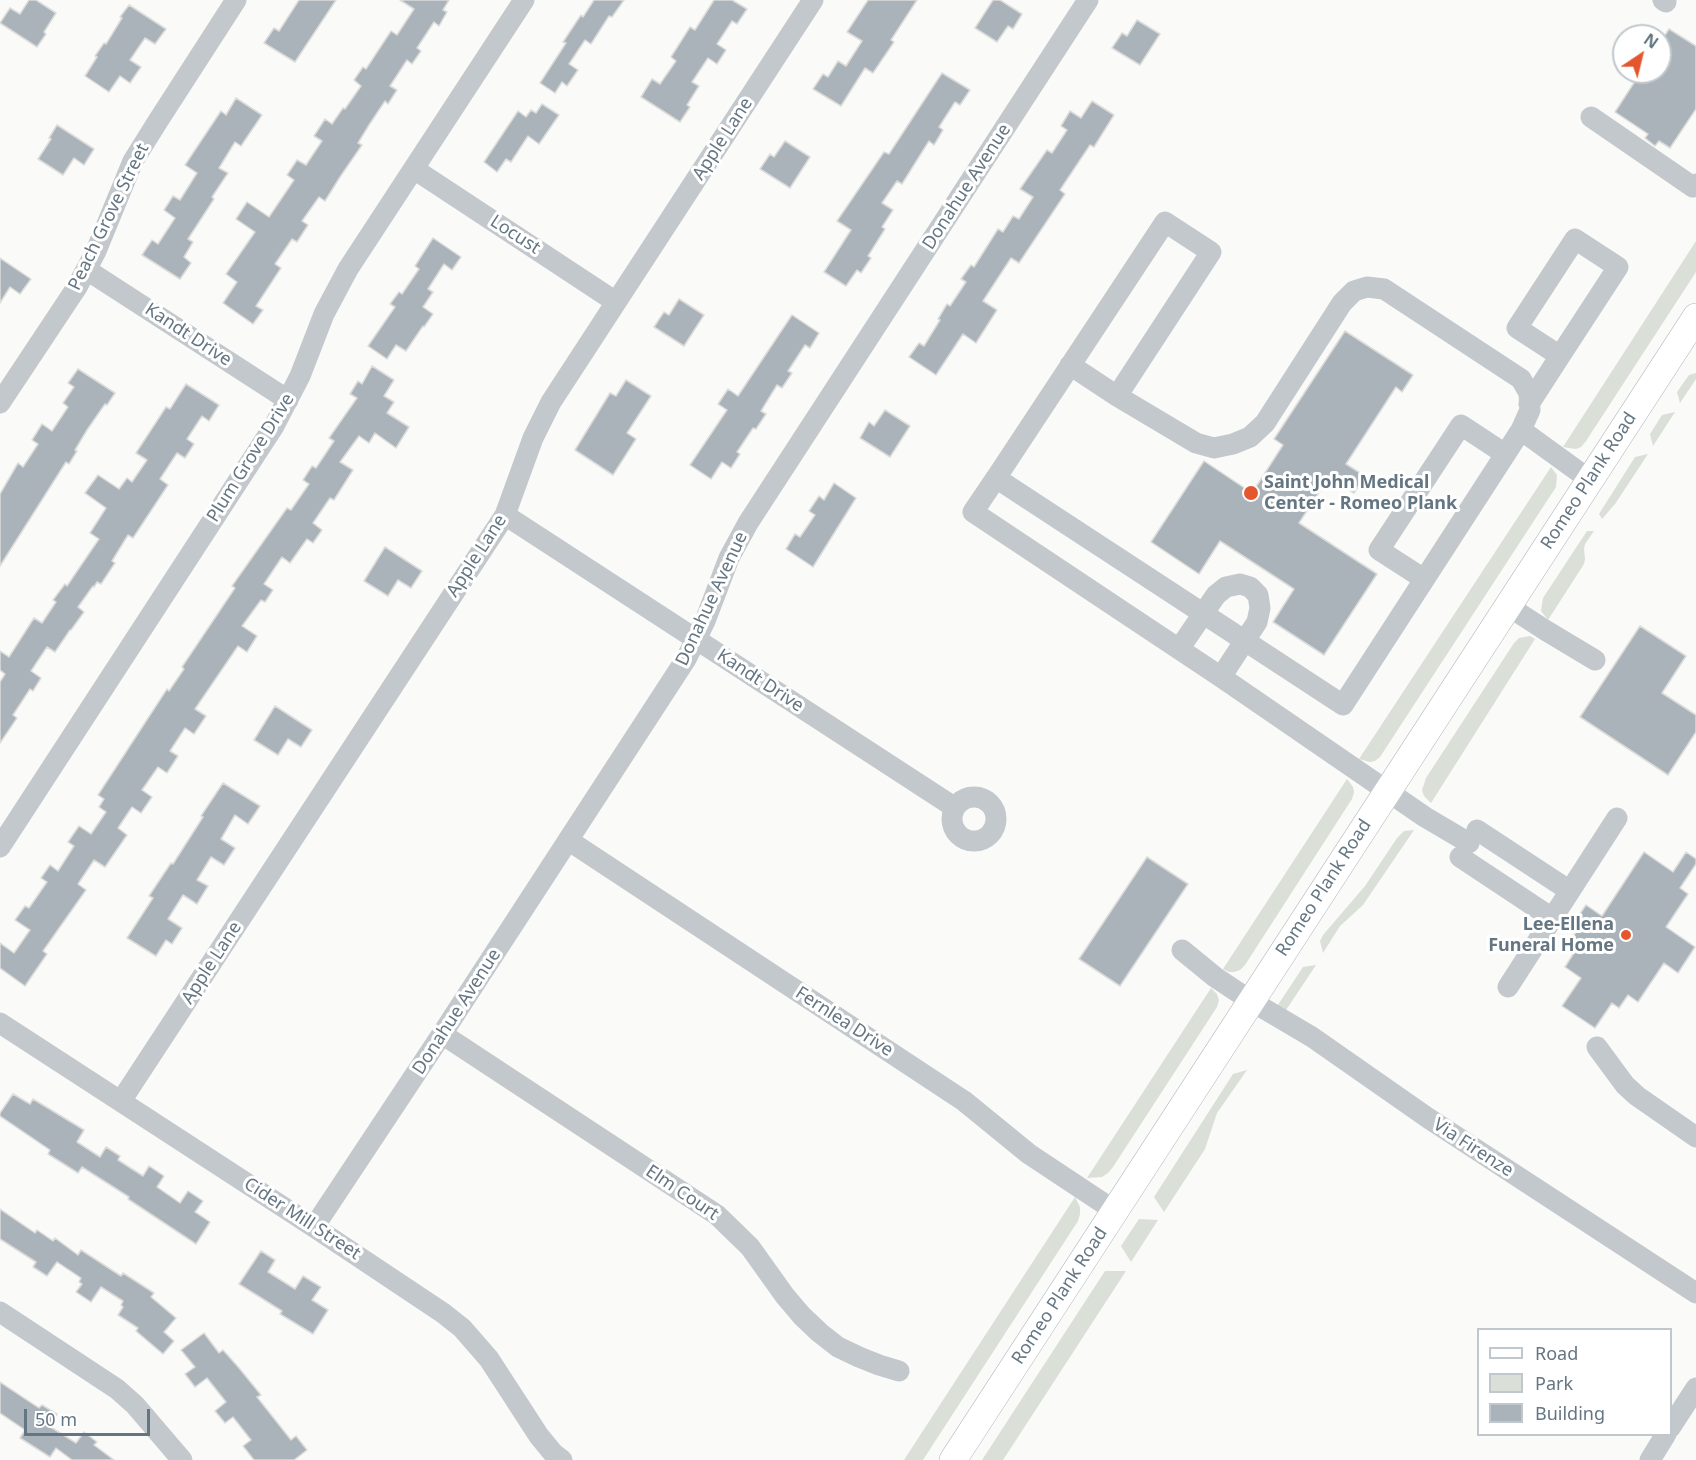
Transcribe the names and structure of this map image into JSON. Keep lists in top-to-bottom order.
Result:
{
  "streets": {
    "main road": ["Romeo Plank Road"],
    "street": [
      "Apple Lane",
      "Donahue Avenue",
      "Peach Grove Street",
      "Locust",
      "Kandt Drive",
      "Plum Grove Drive",
      "Fernlea Drive",
      "Via Firenze",
      "Elm Court",
      "Cider Mill Street"
    ]
  },
  "crossings": [
    ["Apple Lane", "Locust"],
    ["Apple Lane", "Kandt Drive"],
    ["Apple Lane", "Cider Mill Street"],
    ["Donahue Avenue", "Kandt Drive"],
    ["Donahue Avenue", "Fernlea Drive"],
    ["Donahue Avenue", "Elm Court"],
    ["Donahue Avenue", "Cider Mill Street"],
    ["Peach Grove Street", "Kandt Drive"],
    ["Locust", "Plum Grove Drive"],
    ["Kandt Drive", "Plum Grove Drive"],
    ["Romeo Plank Road", "Fernlea Drive"],
    ["Romeo Plank Road", "Via Firenze"]
  ],
  "places": ["Saint John Medical Center - Romeo Plank", "Lee-Ellena Funeral Home"],
  "legend": ["Road", "Park", "Building"],
  "scale_bar": "50 m",
  "north": "top right"
}
